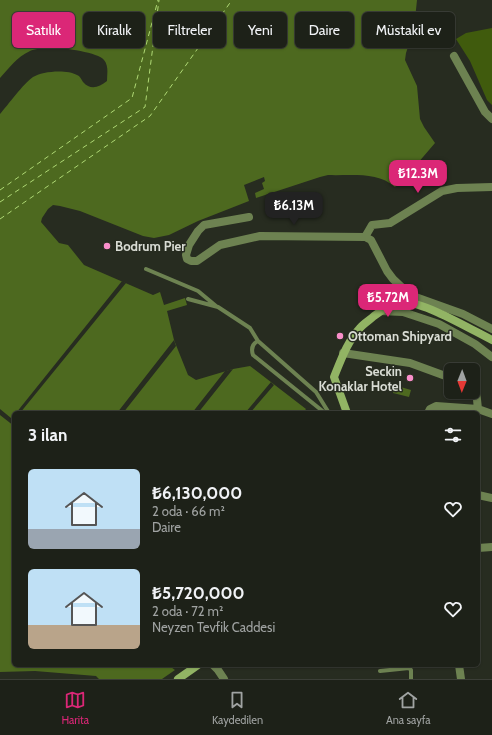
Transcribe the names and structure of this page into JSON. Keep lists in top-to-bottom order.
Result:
{
  "places": ["Bodrum Pier", "Ottoman Shipyard", "Seckin Konaklar Hotel"],
  "north": "bottom",
  "page": {
    "chip": [
      "Satılık",
      "Kiralık",
      "Filtreler",
      "Yeni",
      "Daire",
      "Müstakil ev"
    ],
    "price": ["₺12.3M", "₺6.13M", "₺5.72M"],
    "heading": "3 ilan",
    "list": [
      {
        "name": "₺6,130,000",
        "note": "2 oda · 66 m² · Daire"
      },
      {
        "name": "₺5,720,000",
        "note": "2 oda · 72 m² · Neyzen Tevfik Caddesi"
      }
    ],
    "tabs": ["Harita", "Kaydedilen", "Ana sayfa"]
  }
}
